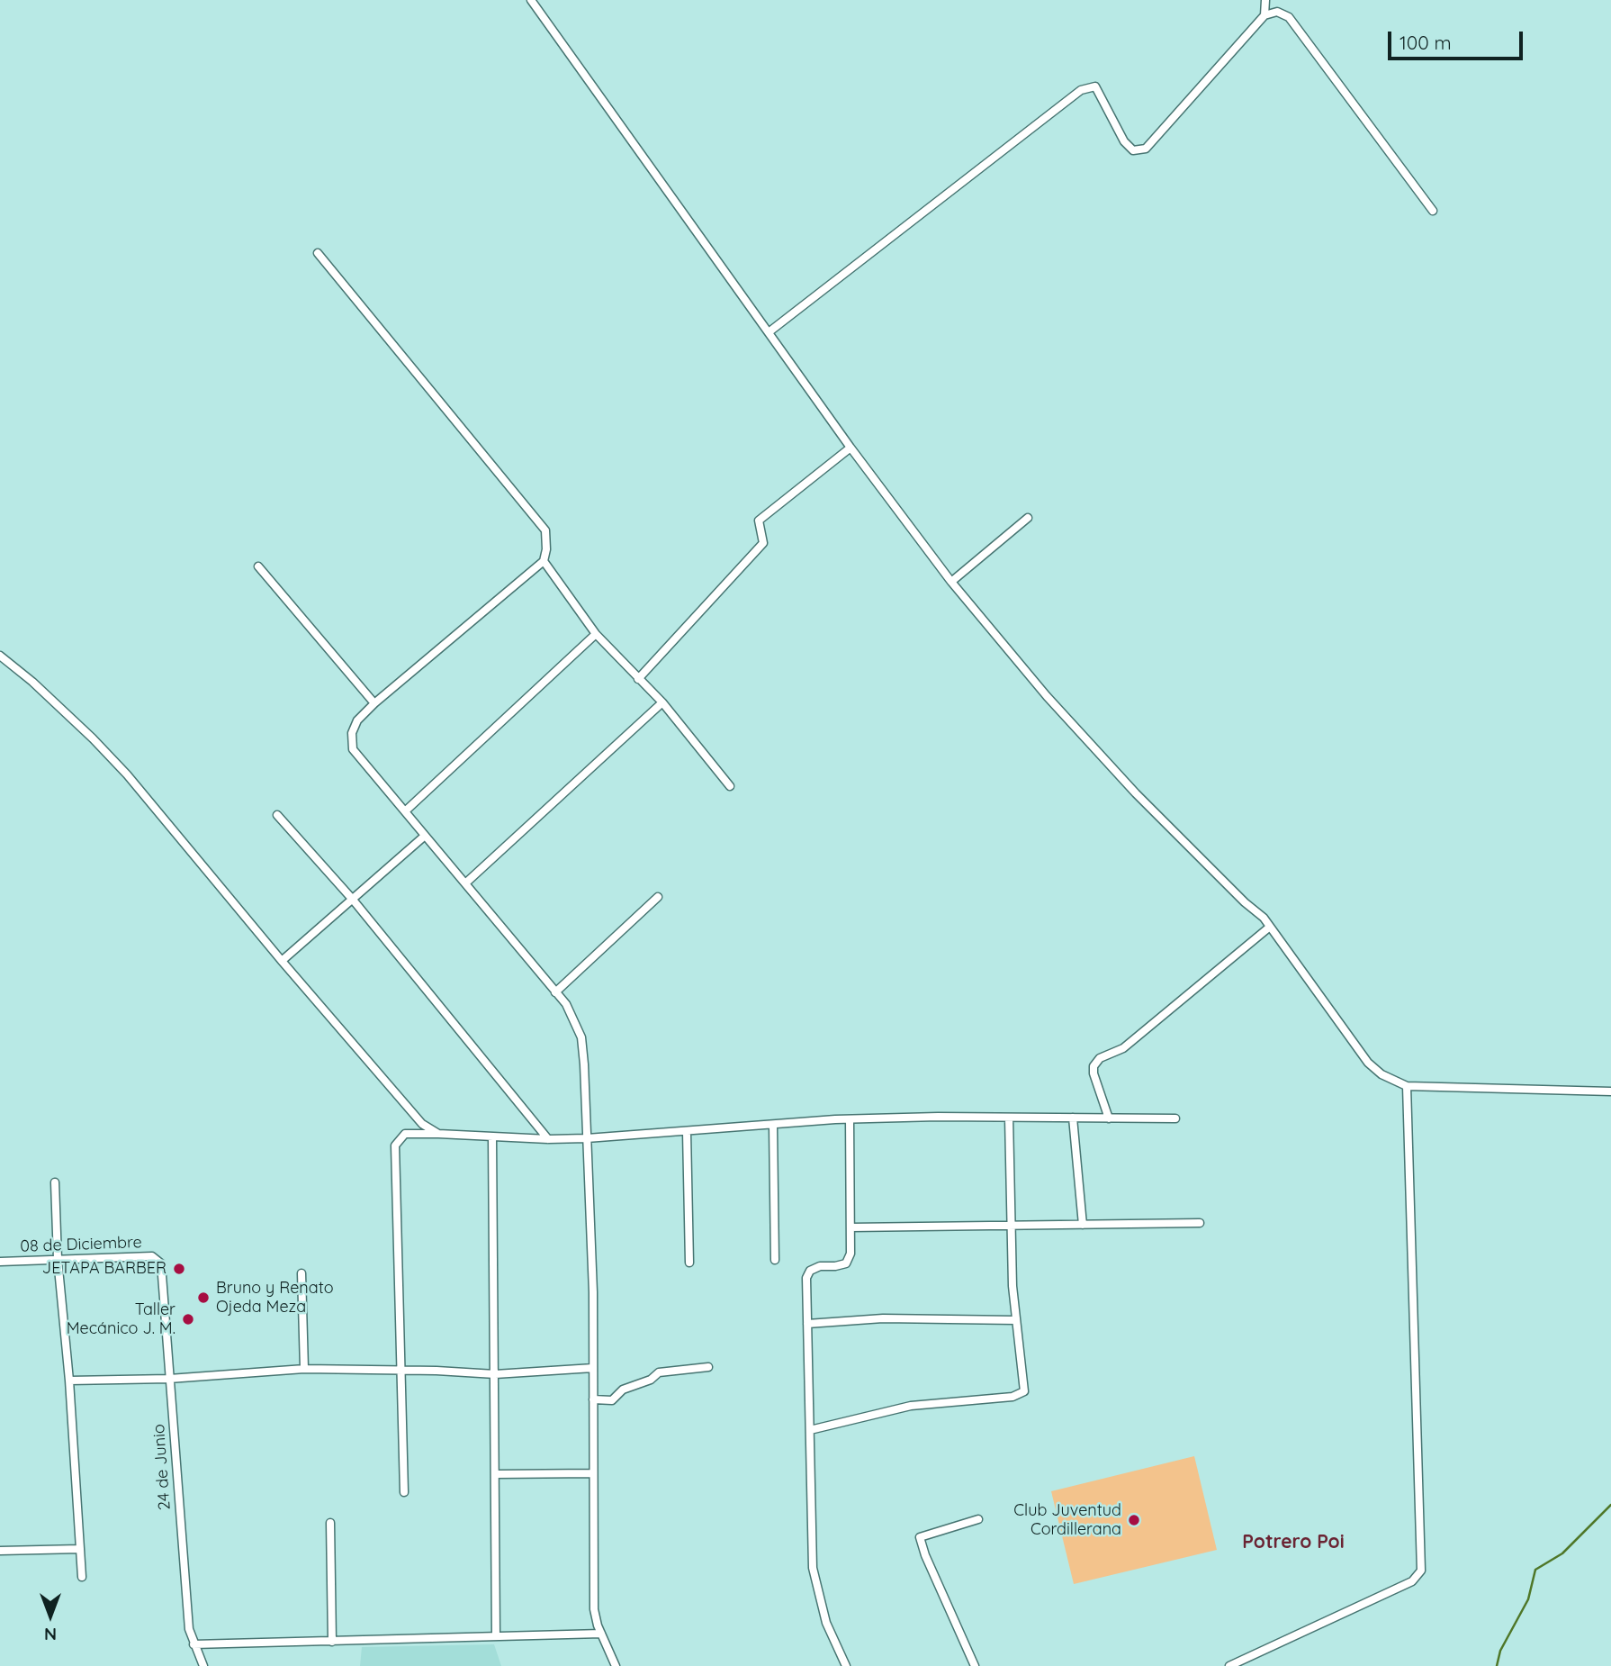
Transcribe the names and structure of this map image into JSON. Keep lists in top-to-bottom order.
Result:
{
  "streets": {
    "street": ["08 de Diciembre", "24 de Junio"]
  },
  "crossings": [
    ["08 de Diciembre", "24 de Junio"]
  ],
  "districts": ["Potrero Poi"],
  "places": [
    "JETAPA BARBER",
    "Bruno y Renato Ojeda Meza",
    "Taller Mecánico J. M.",
    "Club Juventud Cordillerana"
  ],
  "scale_bar": "100 m",
  "north": "bottom"
}
